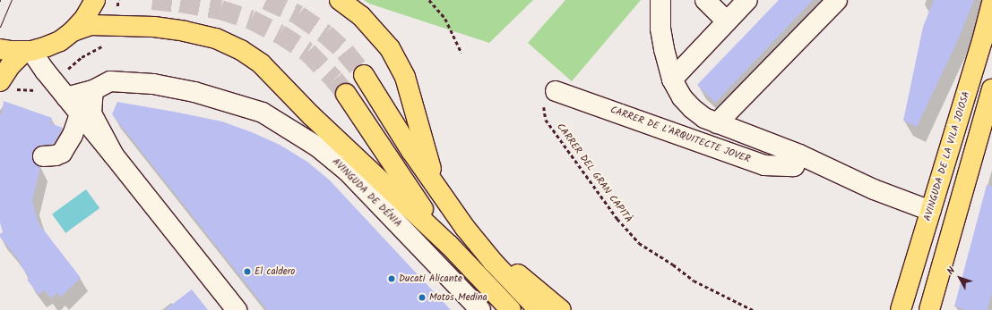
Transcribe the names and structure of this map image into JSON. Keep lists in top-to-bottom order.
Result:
{
  "streets": {
    "main road": ["AVINGUDA DE LA VILA JOIOSA", "AVINGUDA DE DÉNIA"],
    "street": ["CARRER DE L'ARQUITECTE JOVER"],
    "path": ["CARRER DEL GRAN CAPITÀ"]
  },
  "crossings": [
    ["CARRER DE L'ARQUITECTE JOVER", "CARRER DEL GRAN CAPITÀ"]
  ],
  "places": ["El caldero", "Ducati Alicante", "Motos Medina"],
  "north": "top left"
}
